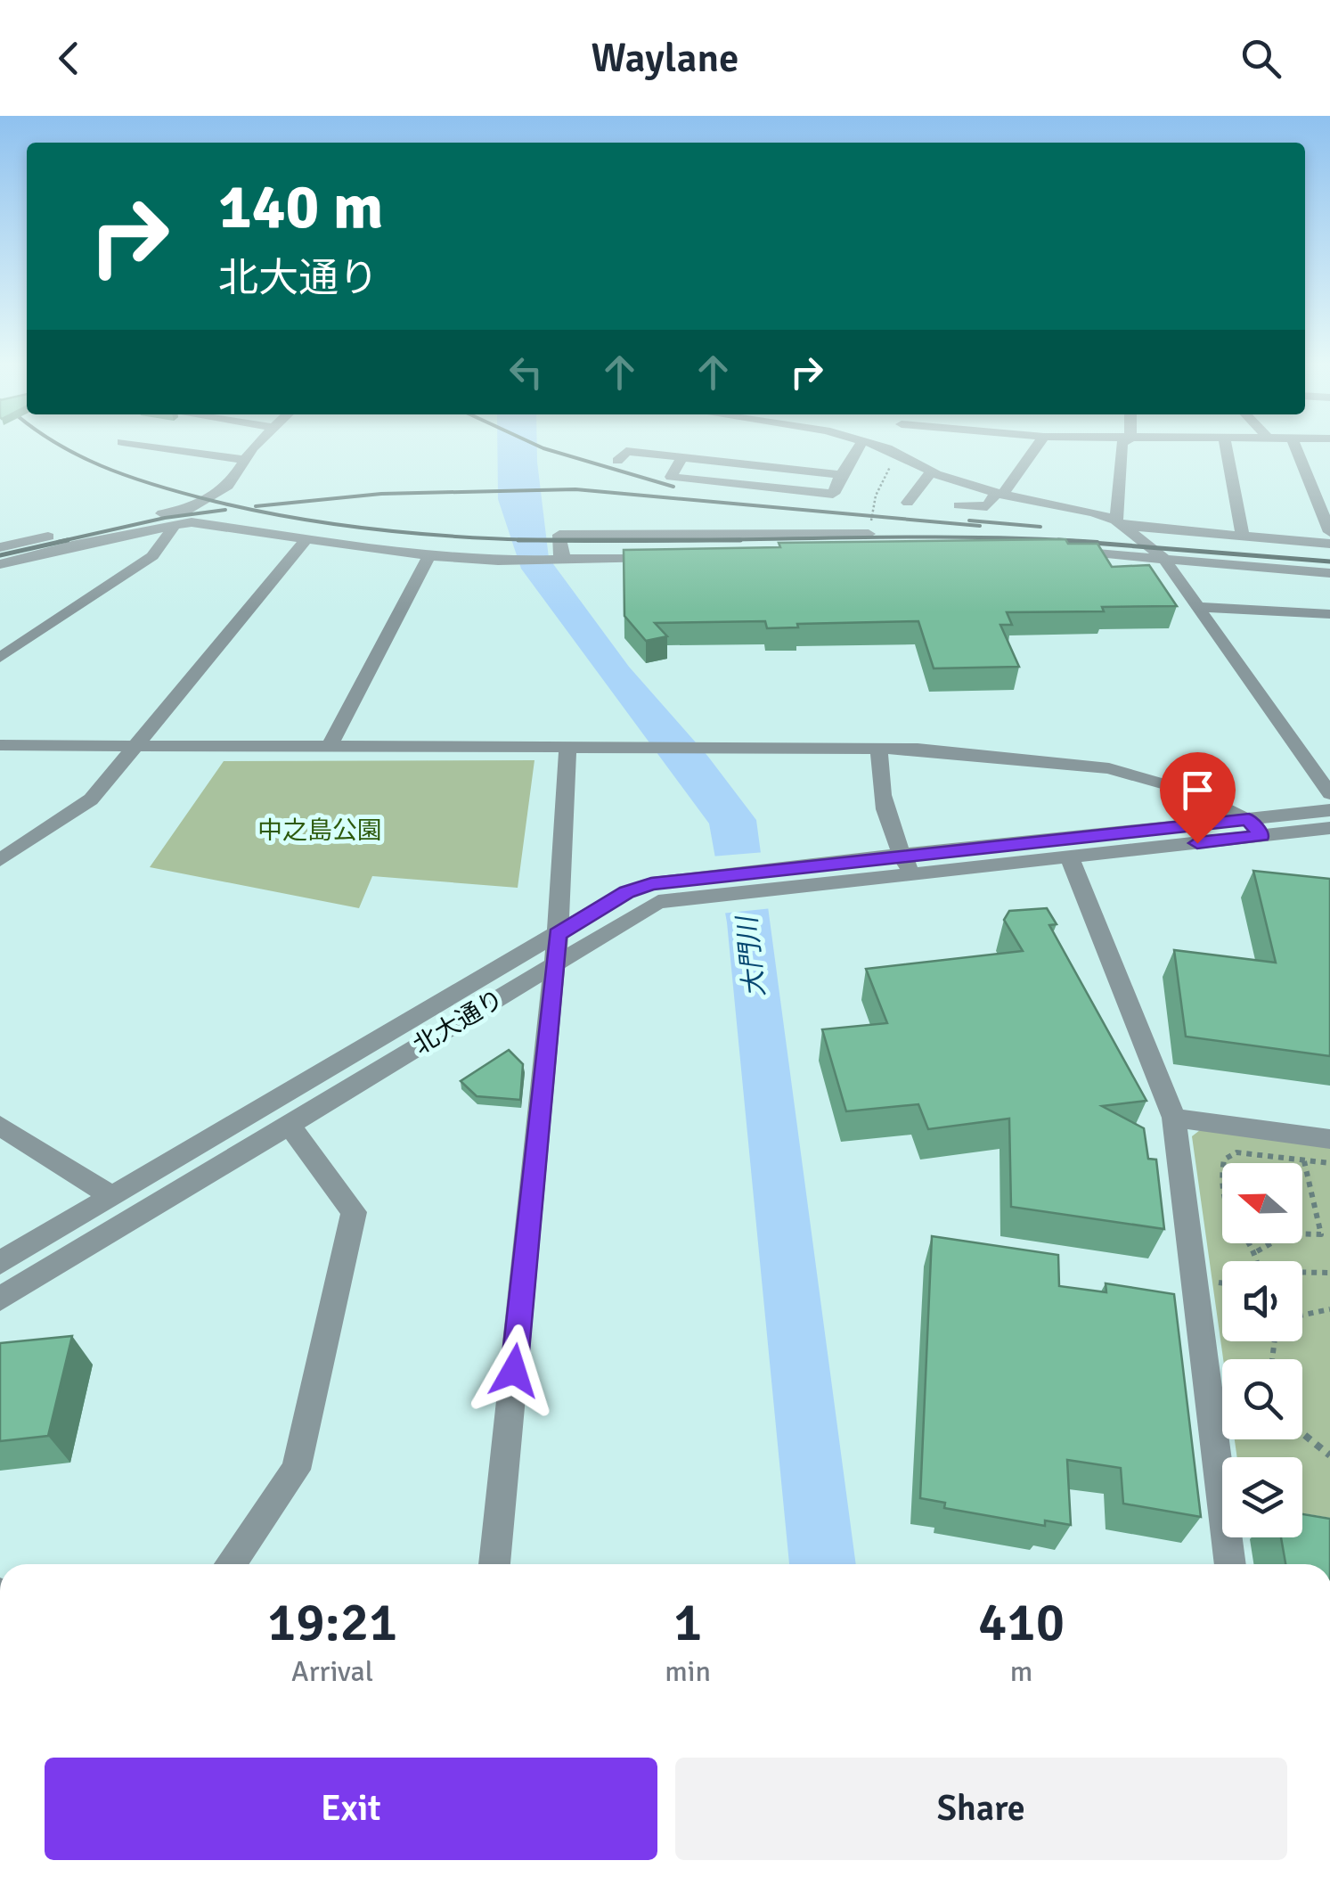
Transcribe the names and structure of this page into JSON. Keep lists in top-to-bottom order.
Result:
{
  "streets": {
    "street": ["北大通り"]
  },
  "water": ["大門川"],
  "parks": ["中之島公園"],
  "north": "left",
  "page": {
    "header": "Waylane",
    "turn": ["140 m", "北大通り"],
    "eta": [
      "19:21",
      "Arrival",
      "1",
      "min",
      "410",
      "m"
    ],
    "buttons": ["Exit", "Share"]
  }
}
